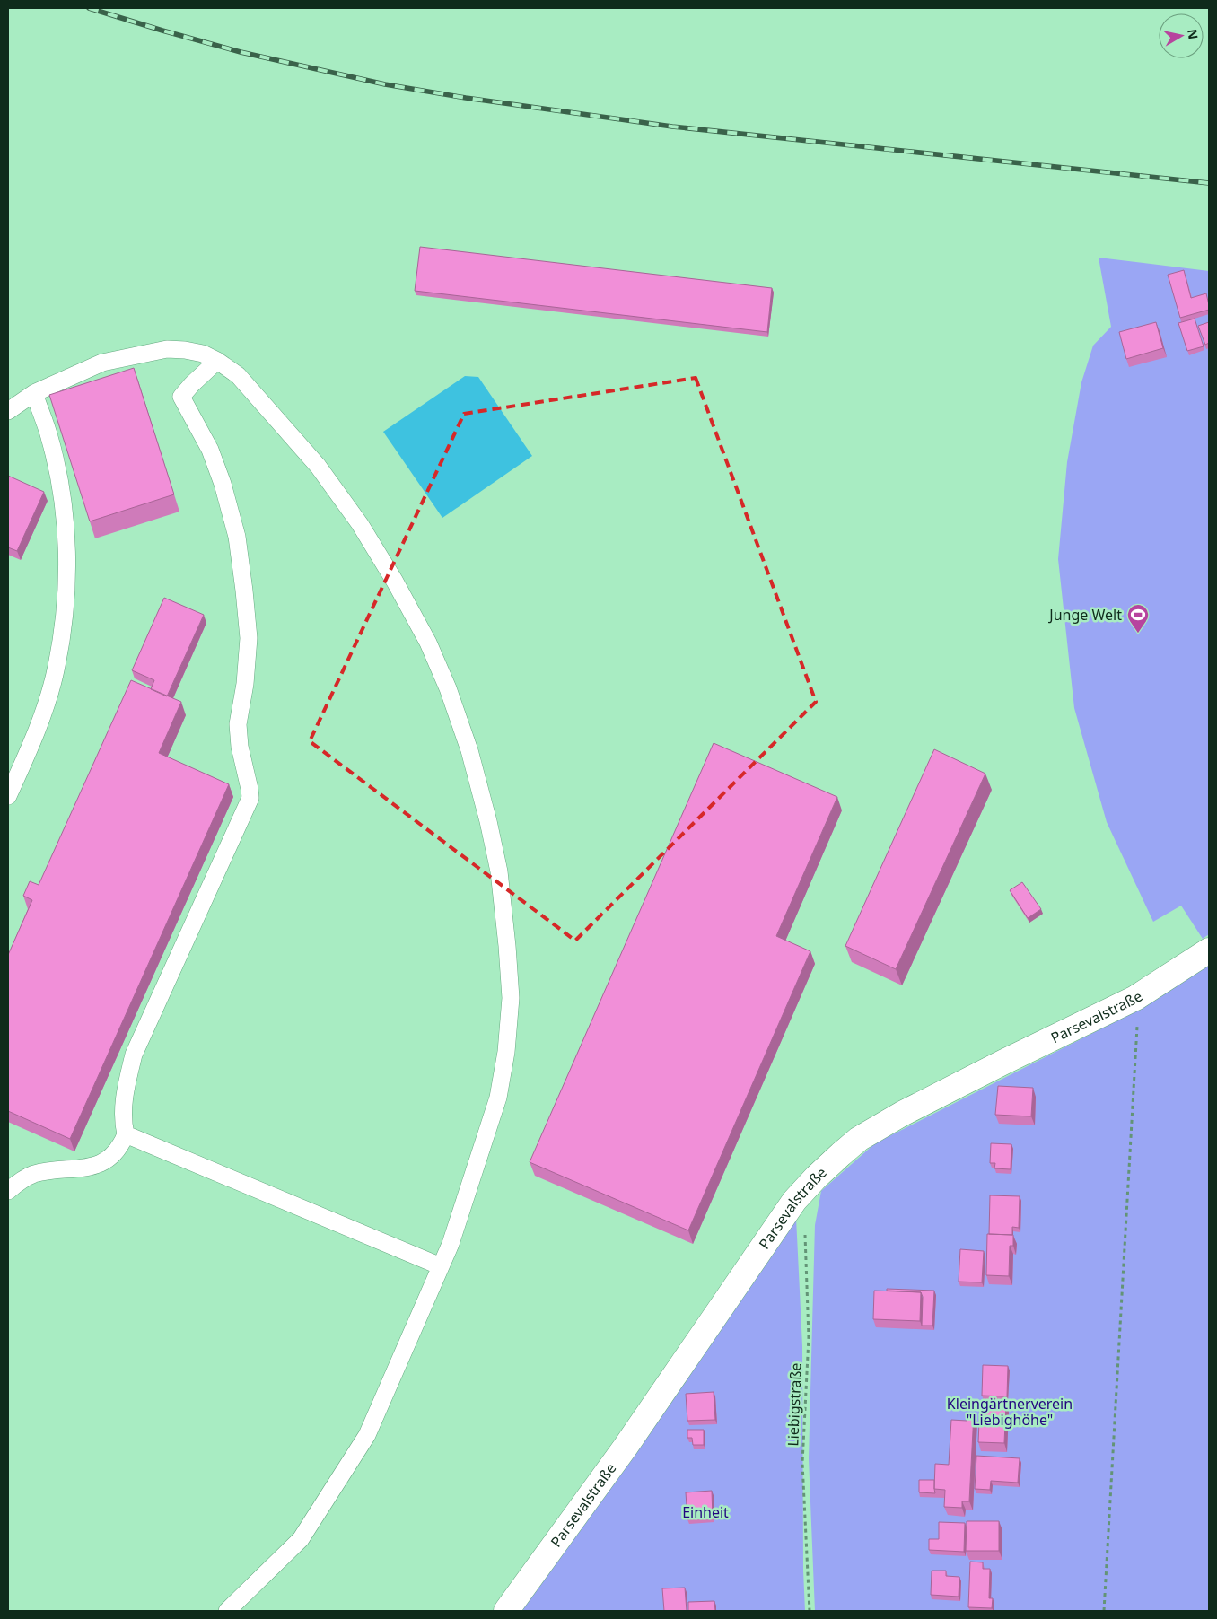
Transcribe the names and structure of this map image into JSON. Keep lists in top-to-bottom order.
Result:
{
  "streets": {
    "street": ["Parsevalstraße"],
    "path": ["Liebigstraße"]
  },
  "crossings": [
    ["Parsevalstraße", "Liebigstraße"]
  ],
  "parks": ["Kleingärtnerverein \"Liebighöhe\"", "Einheit"],
  "places": {
    "sports": ["Junge Welt"]
  },
  "north": "right"
}
